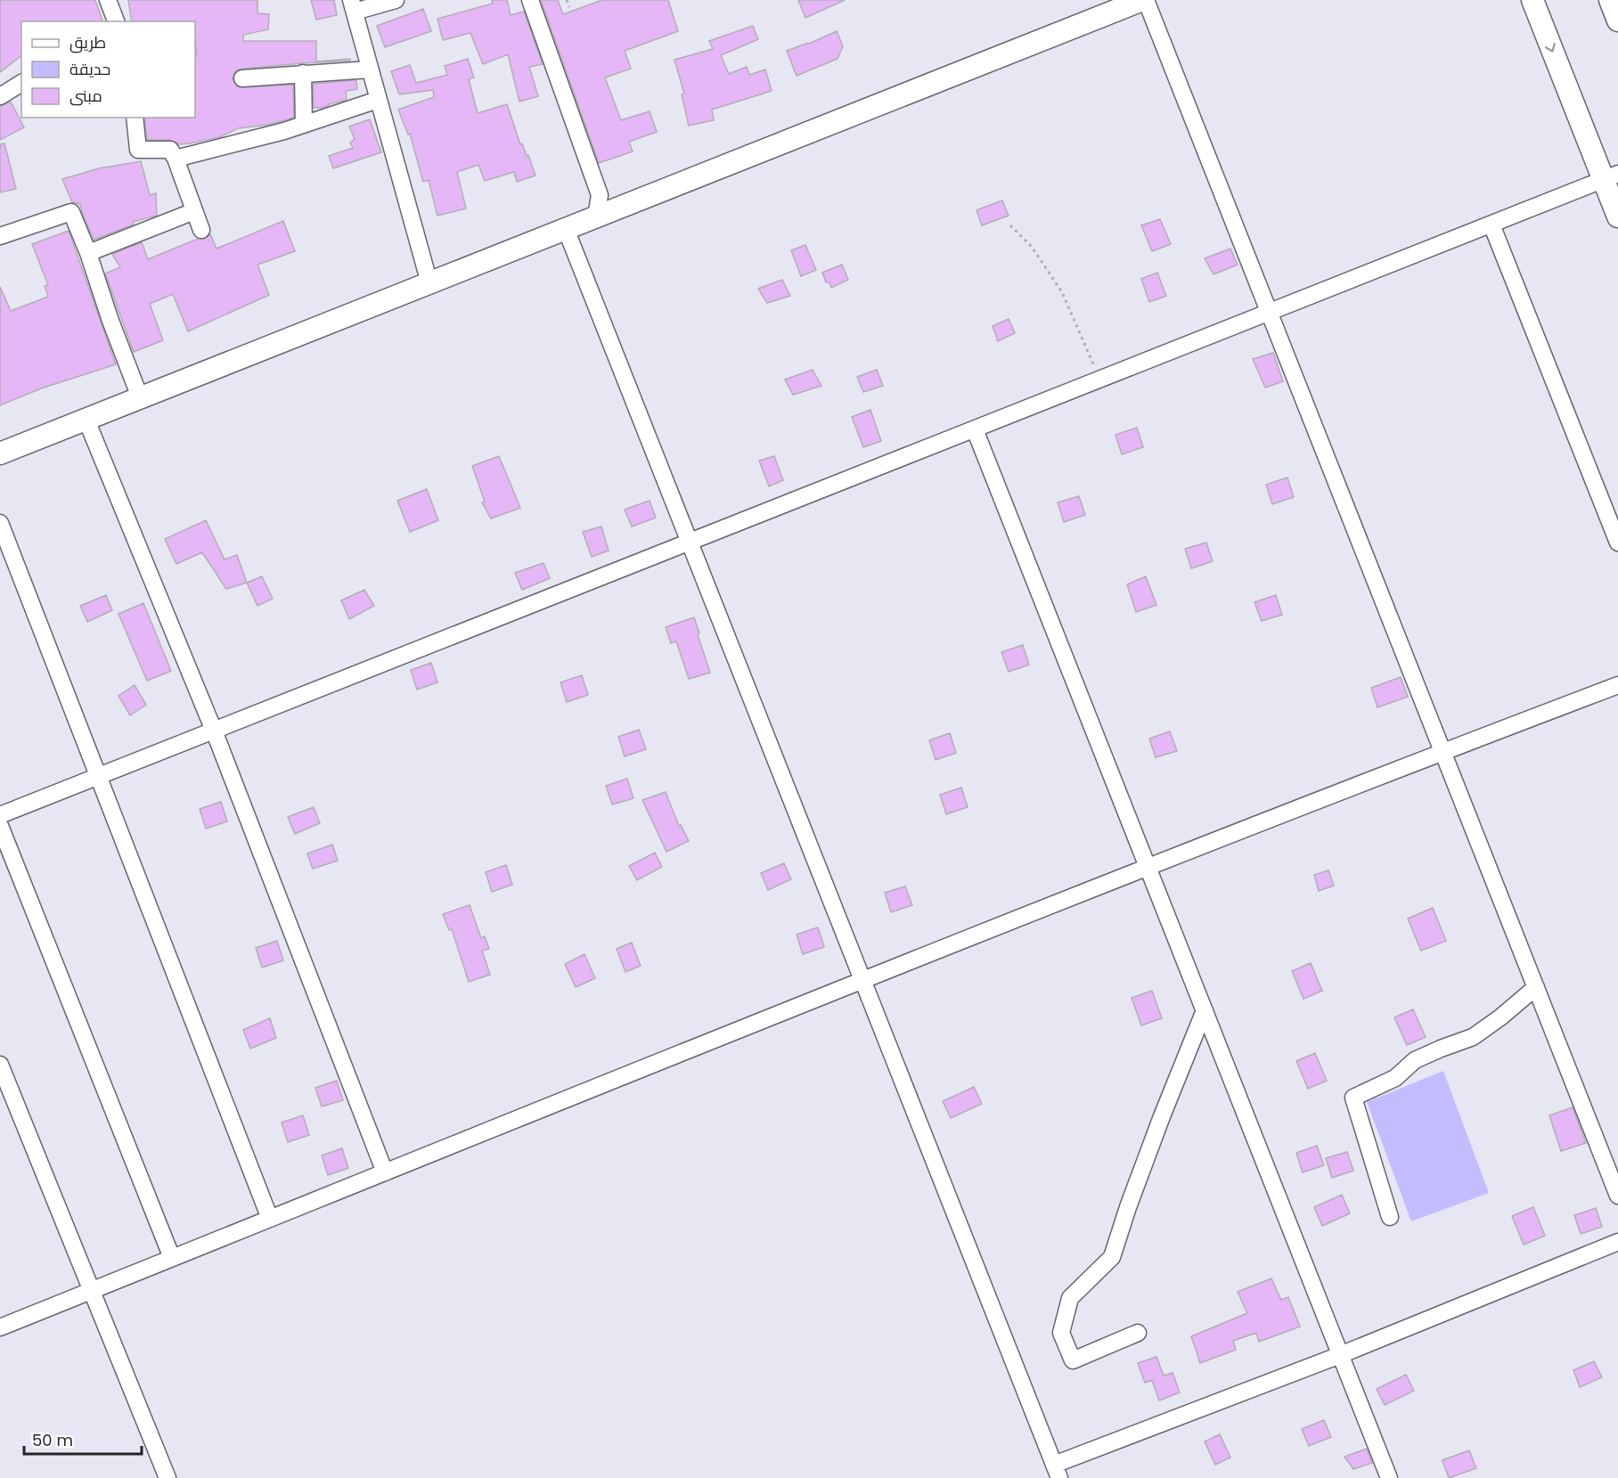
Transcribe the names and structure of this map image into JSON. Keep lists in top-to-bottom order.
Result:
{
  "legend": ["طريق", "حديقة", "مبنى"],
  "scale_bar": "50 m"
}
